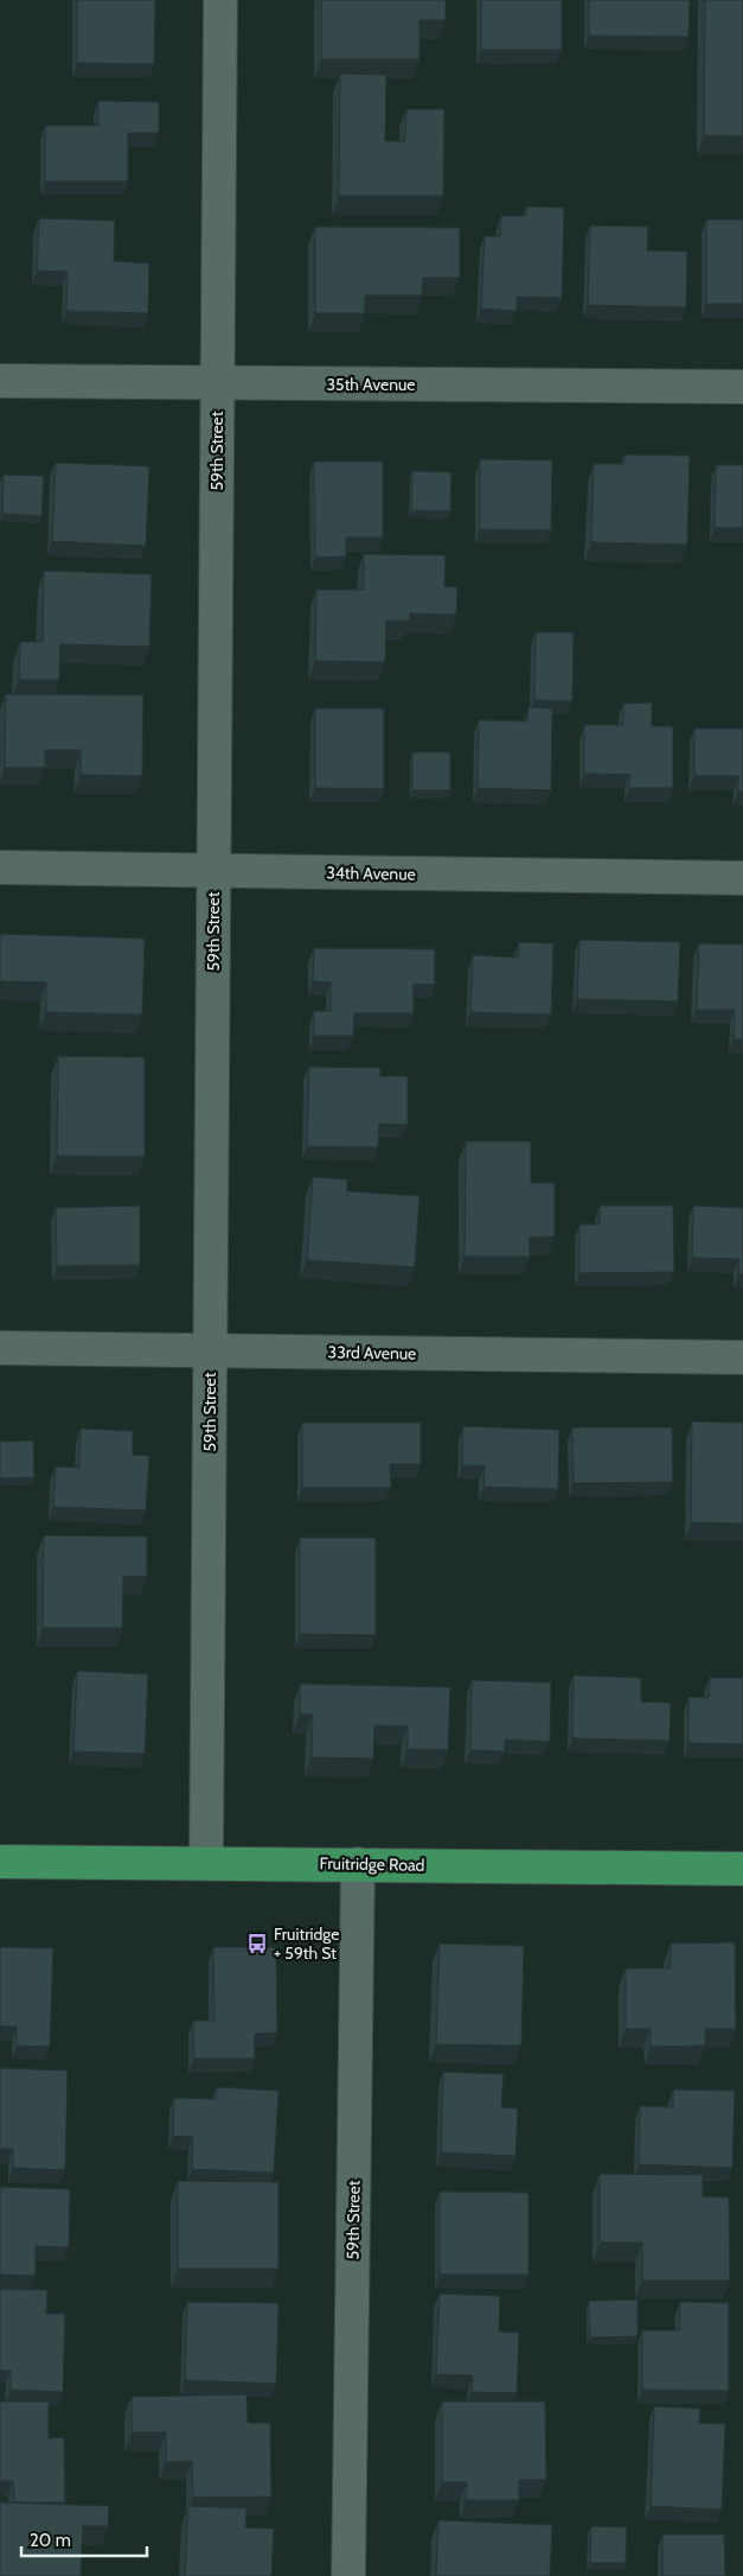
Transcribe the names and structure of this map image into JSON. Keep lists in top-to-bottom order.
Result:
{
  "streets": {
    "main road": ["Fruitridge Road"],
    "street": [
      "35th Avenue",
      "59th Street",
      "34th Avenue",
      "33rd Avenue"
    ]
  },
  "crossings": [
    ["35th Avenue", "59th Street"],
    ["59th Street", "34th Avenue"],
    ["59th Street", "33rd Avenue"],
    ["59th Street", "Fruitridge Road"]
  ],
  "places": {
    "bus stop": ["Fruitridge + 59th St"]
  },
  "scale_bar": "20 m"
}
